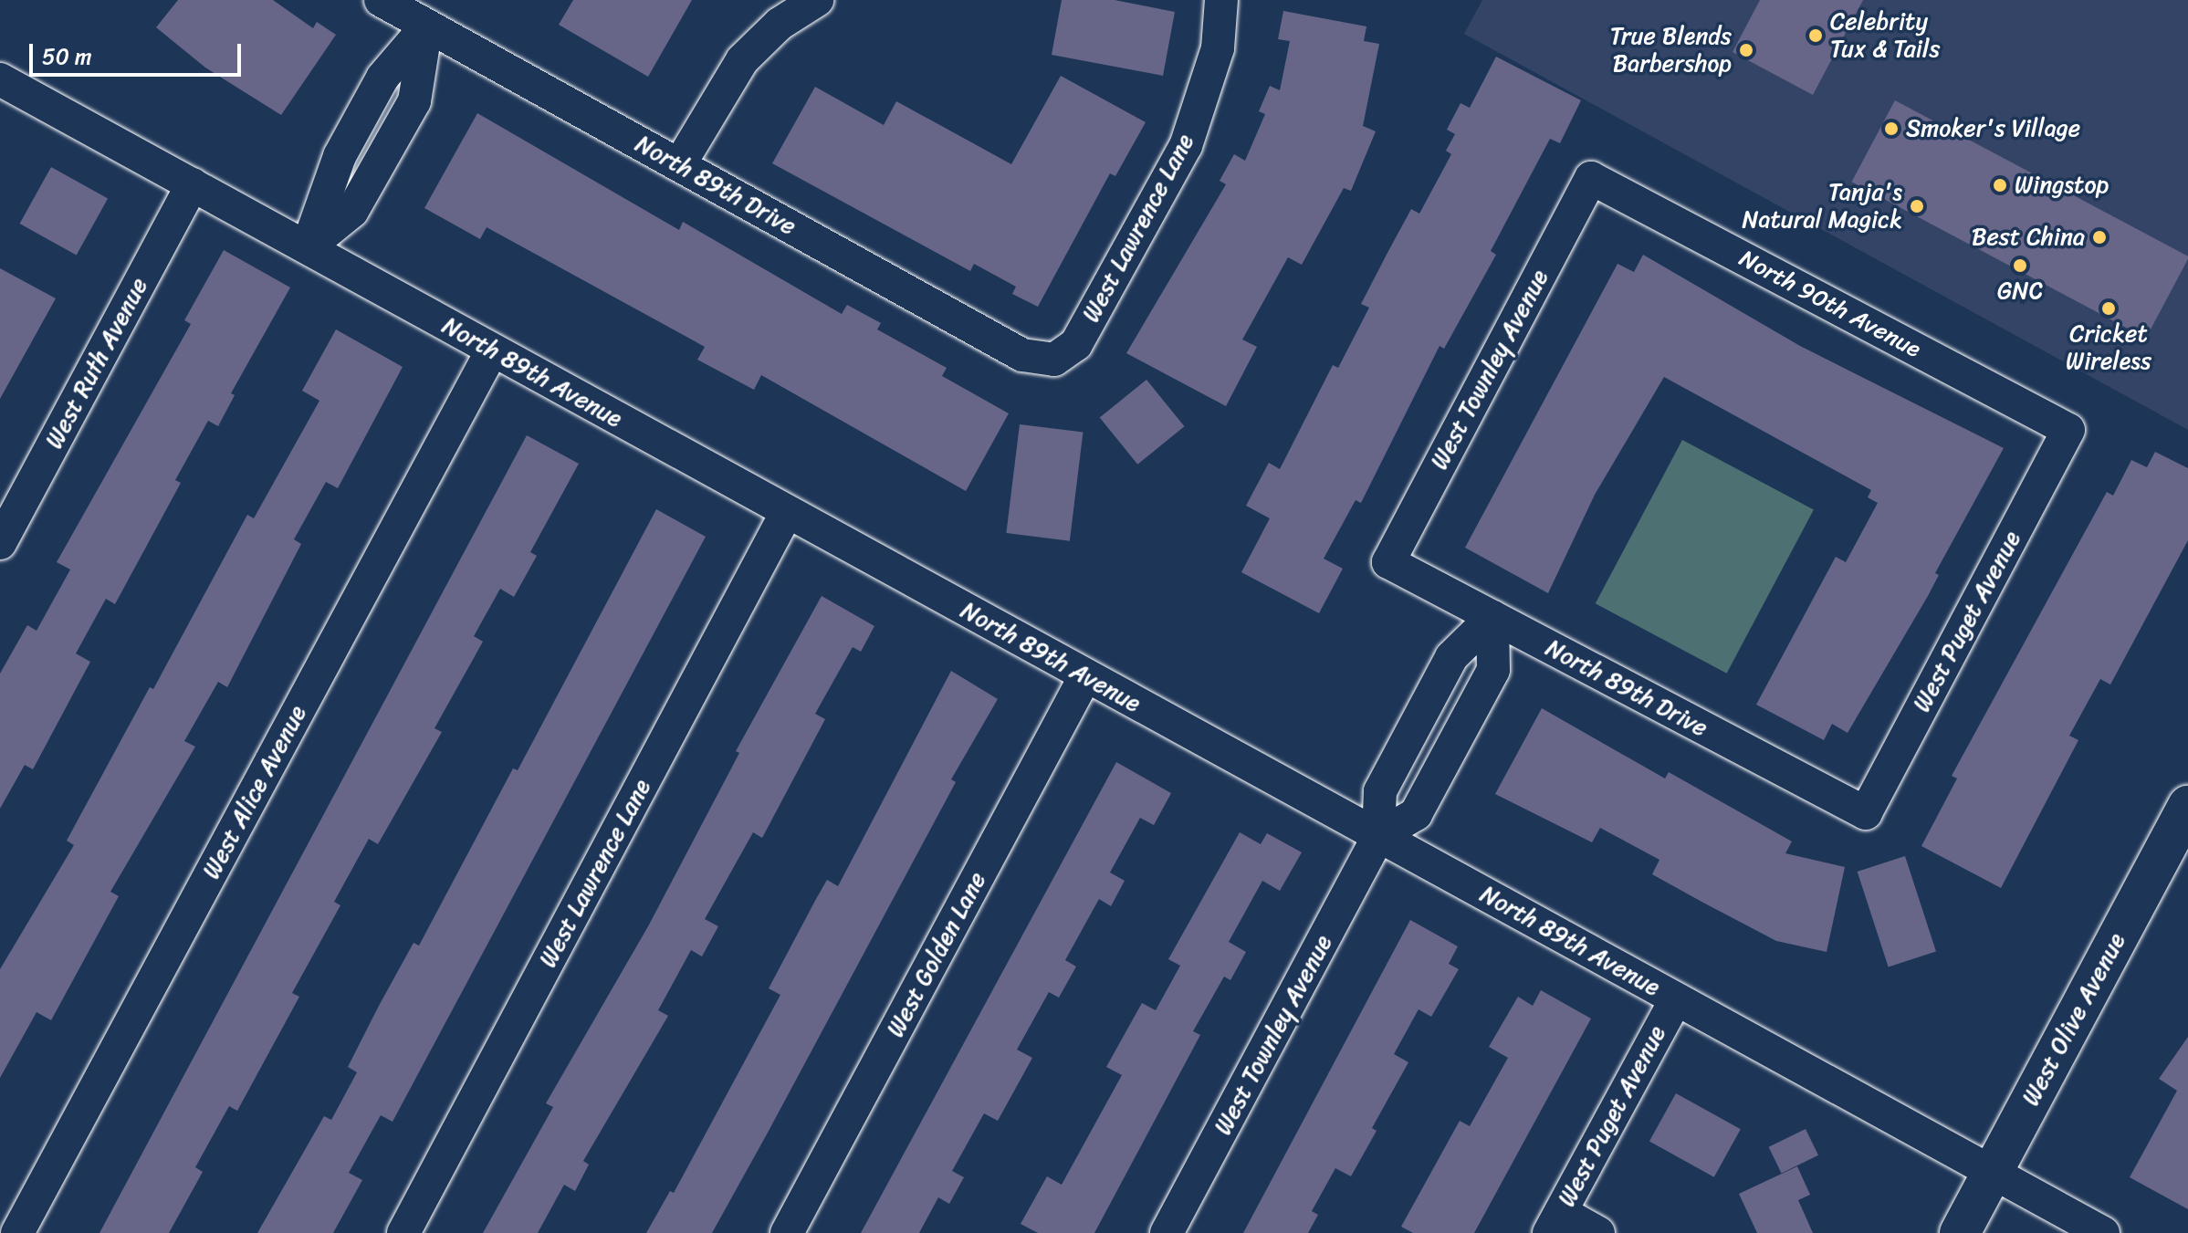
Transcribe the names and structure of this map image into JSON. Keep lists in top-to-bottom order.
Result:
{
  "streets": {
    "main road": ["West Olive Avenue"],
    "street": [
      "North 89th Drive",
      "West Lawrence Lane",
      "North 90th Avenue",
      "West Ruth Avenue",
      "West Townley Avenue",
      "North 89th Avenue",
      "West Puget Avenue",
      "West Alice Avenue",
      "West Golden Lane"
    ]
  },
  "crossings": [
    ["North 89th Drive", "West Lawrence Lane"],
    ["North 89th Drive", "West Townley Avenue"],
    ["North 89th Drive", "West Puget Avenue"],
    ["West Lawrence Lane", "North 89th Avenue"],
    ["North 90th Avenue", "West Townley Avenue"],
    ["North 90th Avenue", "West Puget Avenue"],
    ["West Ruth Avenue", "North 89th Avenue"],
    ["West Townley Avenue", "North 89th Avenue"],
    ["North 89th Avenue", "West Puget Avenue"],
    ["North 89th Avenue", "West Alice Avenue"],
    ["North 89th Avenue", "West Golden Lane"],
    ["North 89th Avenue", "West Olive Avenue"]
  ],
  "places": [
    "Celebrity Tux & Tails",
    "True Blends Barbershop",
    "Smoker's Village",
    "Wingstop",
    "Tanja's Natural Magick",
    "Best China",
    "GNC",
    "Cricket Wireless"
  ],
  "scale_bar": "50 m"
}
